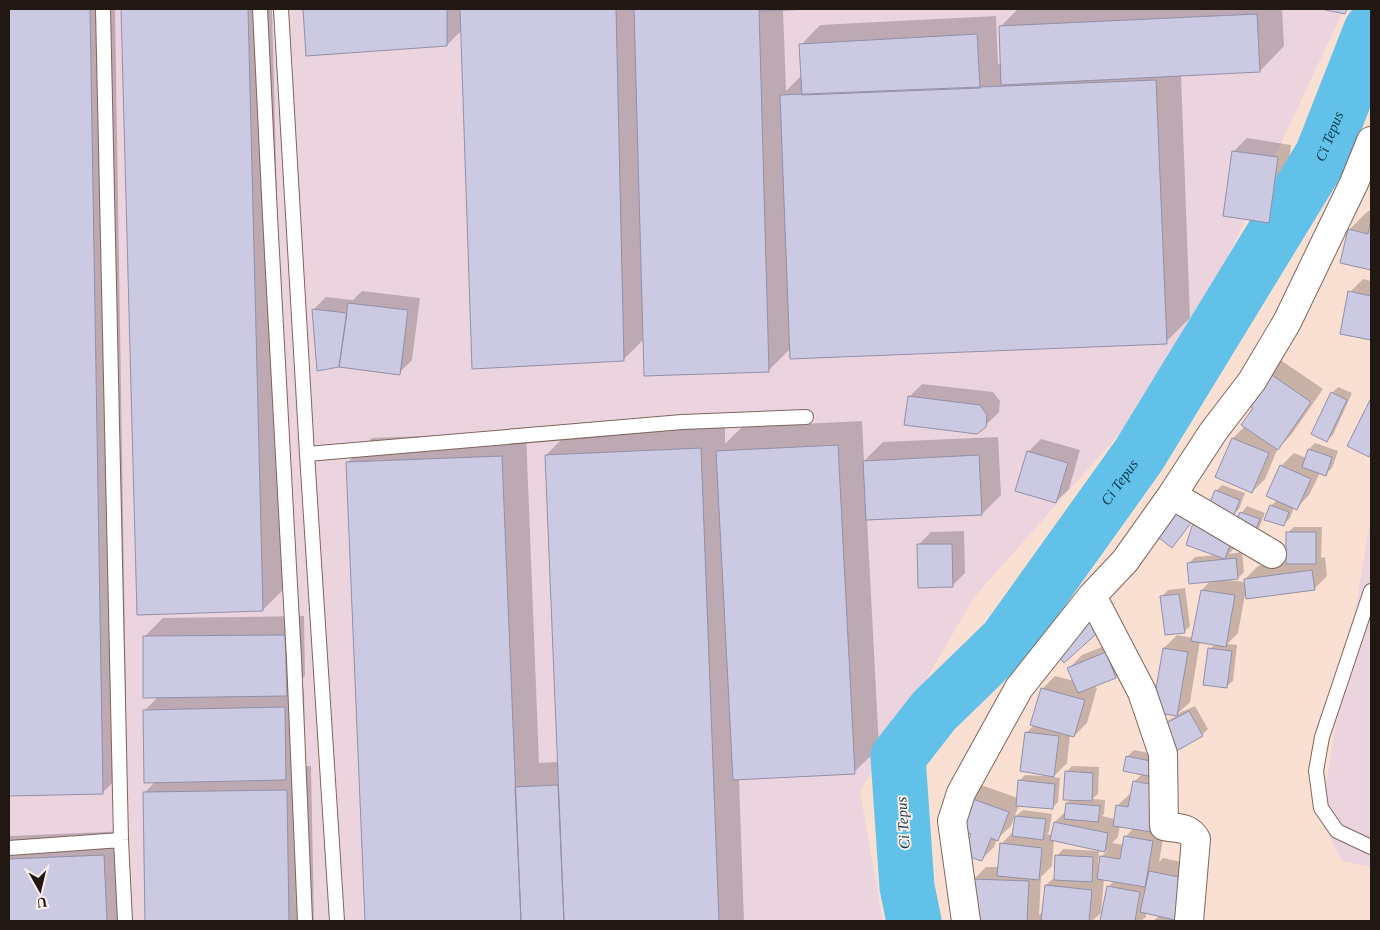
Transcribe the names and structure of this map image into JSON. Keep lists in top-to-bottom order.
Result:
{
  "water": ["Ci Tepus"],
  "north": "bottom"
}
